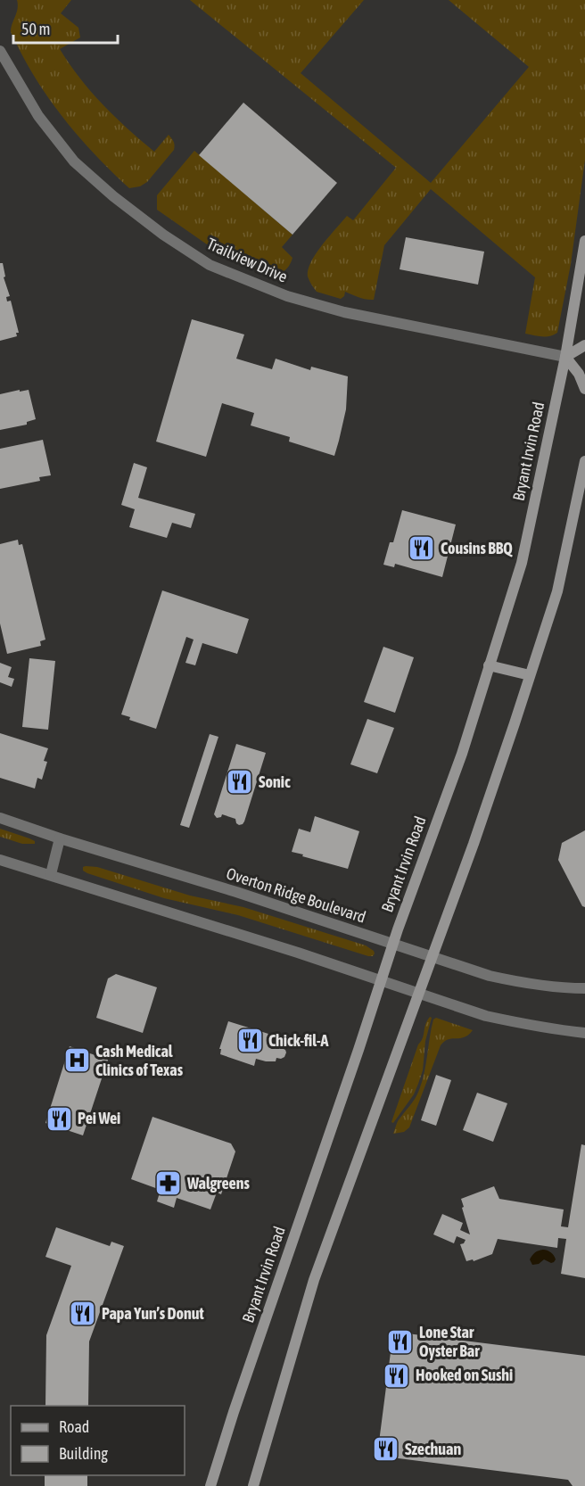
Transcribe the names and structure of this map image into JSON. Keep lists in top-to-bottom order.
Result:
{
  "streets": {
    "main road": ["Bryant Irvin Road"],
    "street": ["Trailview Drive", "Overton Ridge Boulevard"]
  },
  "crossings": [
    ["Trailview Drive", "Bryant Irvin Road"],
    ["Bryant Irvin Road", "Overton Ridge Boulevard"]
  ],
  "places": {
    "restaurant": [
      "Cousins BBQ",
      "Sonic",
      "Chick-fil-A",
      "Pei Wei",
      "Papa Yun’s Donut",
      "Lone Star Oyster Bar",
      "Hooked on Sushi",
      "Szechuan"
    ],
    "hospital": ["Cash Medical Clinics of Texas"],
    "pharmacy": ["Walgreens"]
  },
  "legend": ["Road", "Building"],
  "scale_bar": "50 m"
}
